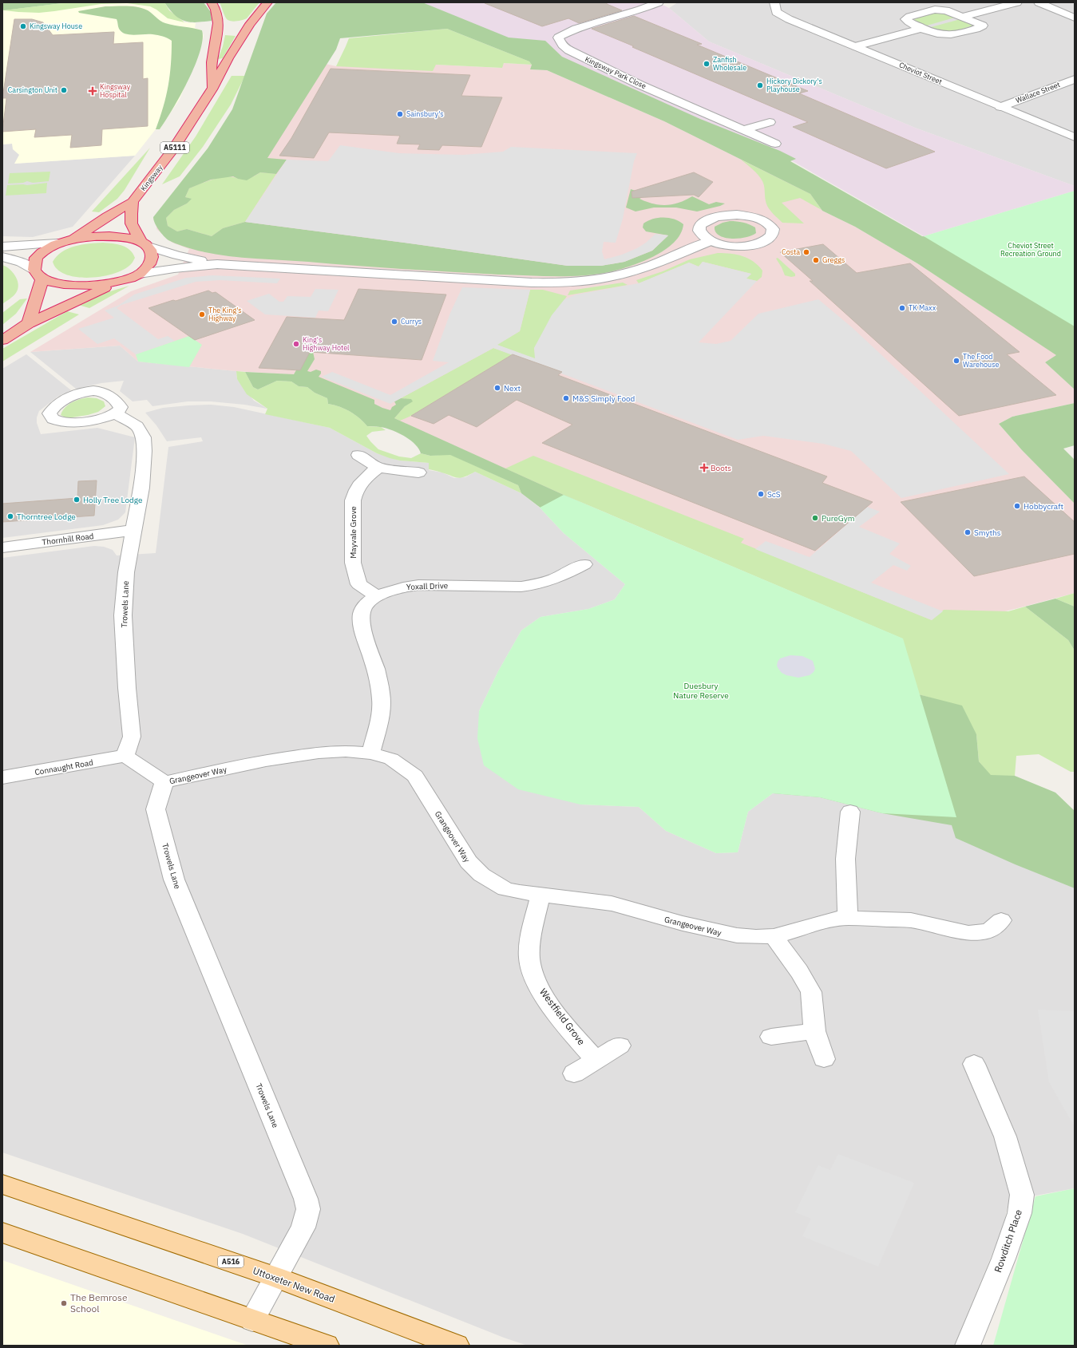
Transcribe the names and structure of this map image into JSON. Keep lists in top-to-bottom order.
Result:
{
  "streets": {
    "highway": ["A5111", "Kingsway"],
    "main road": ["A516", "Uttoxeter New Road"],
    "street": [
      "Kingsway Park Close",
      "Cheviot Street",
      "Wallace Street",
      "Mayvale Grove",
      "Thornhill Road",
      "Yoxall Drive",
      "Trowels Lane",
      "Connaught Road",
      "Grangeover Way",
      "Westfield Grove",
      "Rowditch Place"
    ]
  },
  "crossings": [
    ["Cheviot Street", "Wallace Street"],
    ["A5111", "Kingsway"],
    ["Mayvale Grove", "Yoxall Drive"],
    ["Thornhill Road", "Trowels Lane"],
    ["Yoxall Drive", "Grangeover Way"],
    ["Trowels Lane", "Connaught Road"],
    ["Trowels Lane", "Grangeover Way"],
    ["Trowels Lane", "Uttoxeter New Road"],
    ["Grangeover Way", "Westfield Grove"]
  ],
  "parks": ["Cheviot Street Recreation Ground", "Duesbury Nature Reserve"],
  "places": {
    "other": [
      "Kingsway House",
      "Zanfish Wholesale",
      "Hickory Dickory's Playhouse",
      "Carsington Unit",
      "Sainsbury's",
      "Costa",
      "Greggs",
      "TK Maxx",
      "The King's Highway",
      "Currys",
      "King's Highway Hotel",
      "The Food Warehouse",
      "Next",
      "M&S Simply Food",
      "ScS",
      "Holly Tree Lodge",
      "Hobbycraft",
      "Thorntree Lodge",
      "PureGym",
      "Smyths",
      "The Bemrose School"
    ],
    "health": ["Kingsway Hospital", "Boots"]
  }
}
